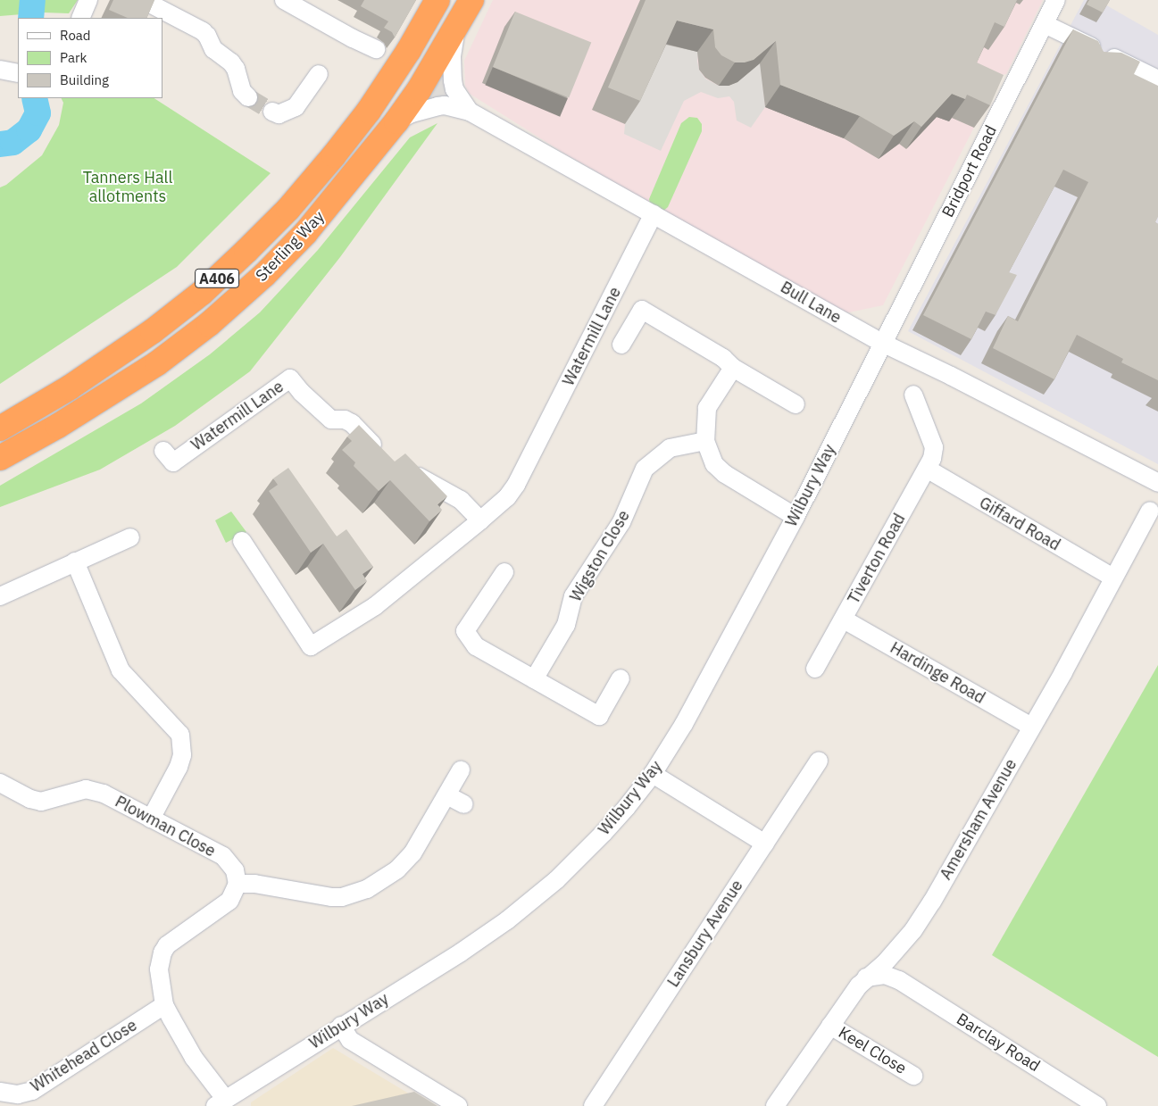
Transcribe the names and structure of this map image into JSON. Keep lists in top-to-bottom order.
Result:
{
  "streets": {
    "highway": ["Sterling Way", "A406"],
    "street": [
      "Bridport Road",
      "Bull Lane",
      "Watermill Lane",
      "Wilbury Way",
      "Giffard Road",
      "Wigston Close",
      "Tiverton Road",
      "Hardinge Road",
      "Amersham Avenue",
      "Plowman Close",
      "Lansbury Avenue",
      "Barclay Road",
      "Keel Close",
      "Whitehead Close"
    ]
  },
  "crossings": [
    ["Bridport Road", "Bull Lane"],
    ["Bridport Road", "Wilbury Way"],
    ["Bull Lane", "Watermill Lane"],
    ["Bull Lane", "Wilbury Way"],
    ["Giffard Road", "Tiverton Road"],
    ["Giffard Road", "Amersham Avenue"],
    ["Tiverton Road", "Hardinge Road"],
    ["Hardinge Road", "Amersham Avenue"],
    ["Amersham Avenue", "Barclay Road"],
    ["Amersham Avenue", "Keel Close"]
  ],
  "parks": ["Tanners Hall allotments"],
  "legend": ["Road", "Park", "Building"]
}
